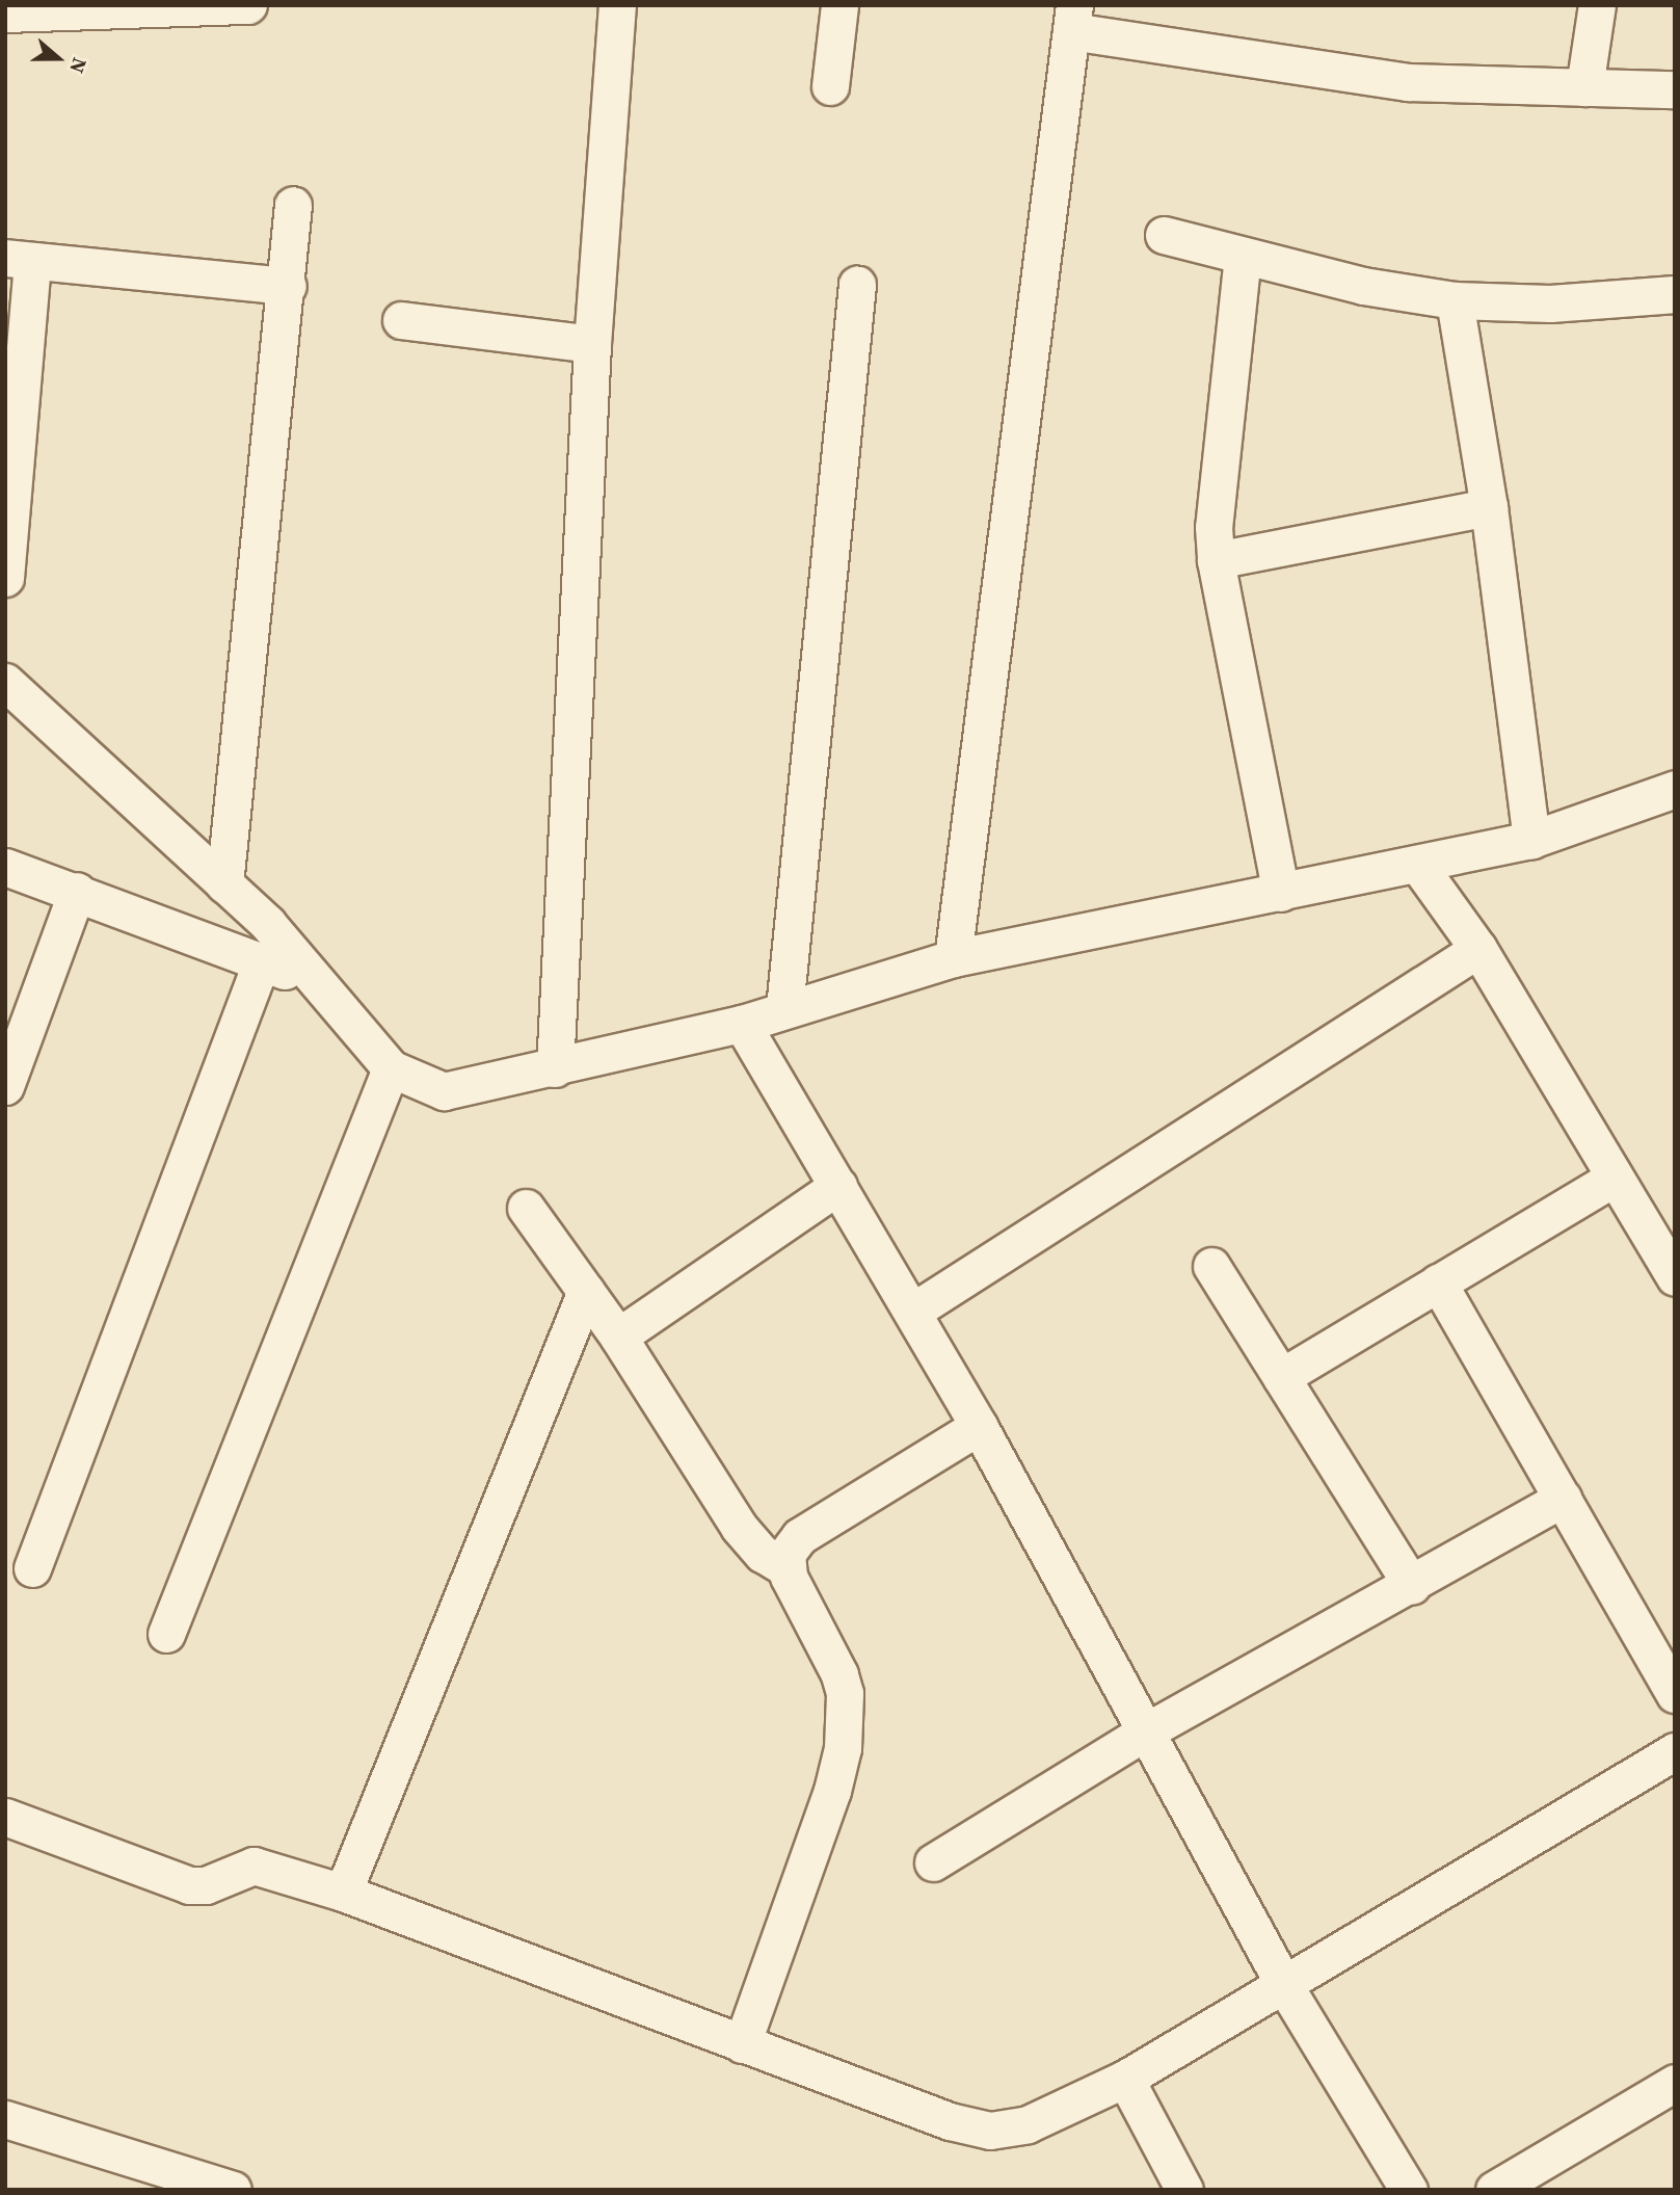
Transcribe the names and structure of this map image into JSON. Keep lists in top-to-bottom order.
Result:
{
  "north": "right"
}
